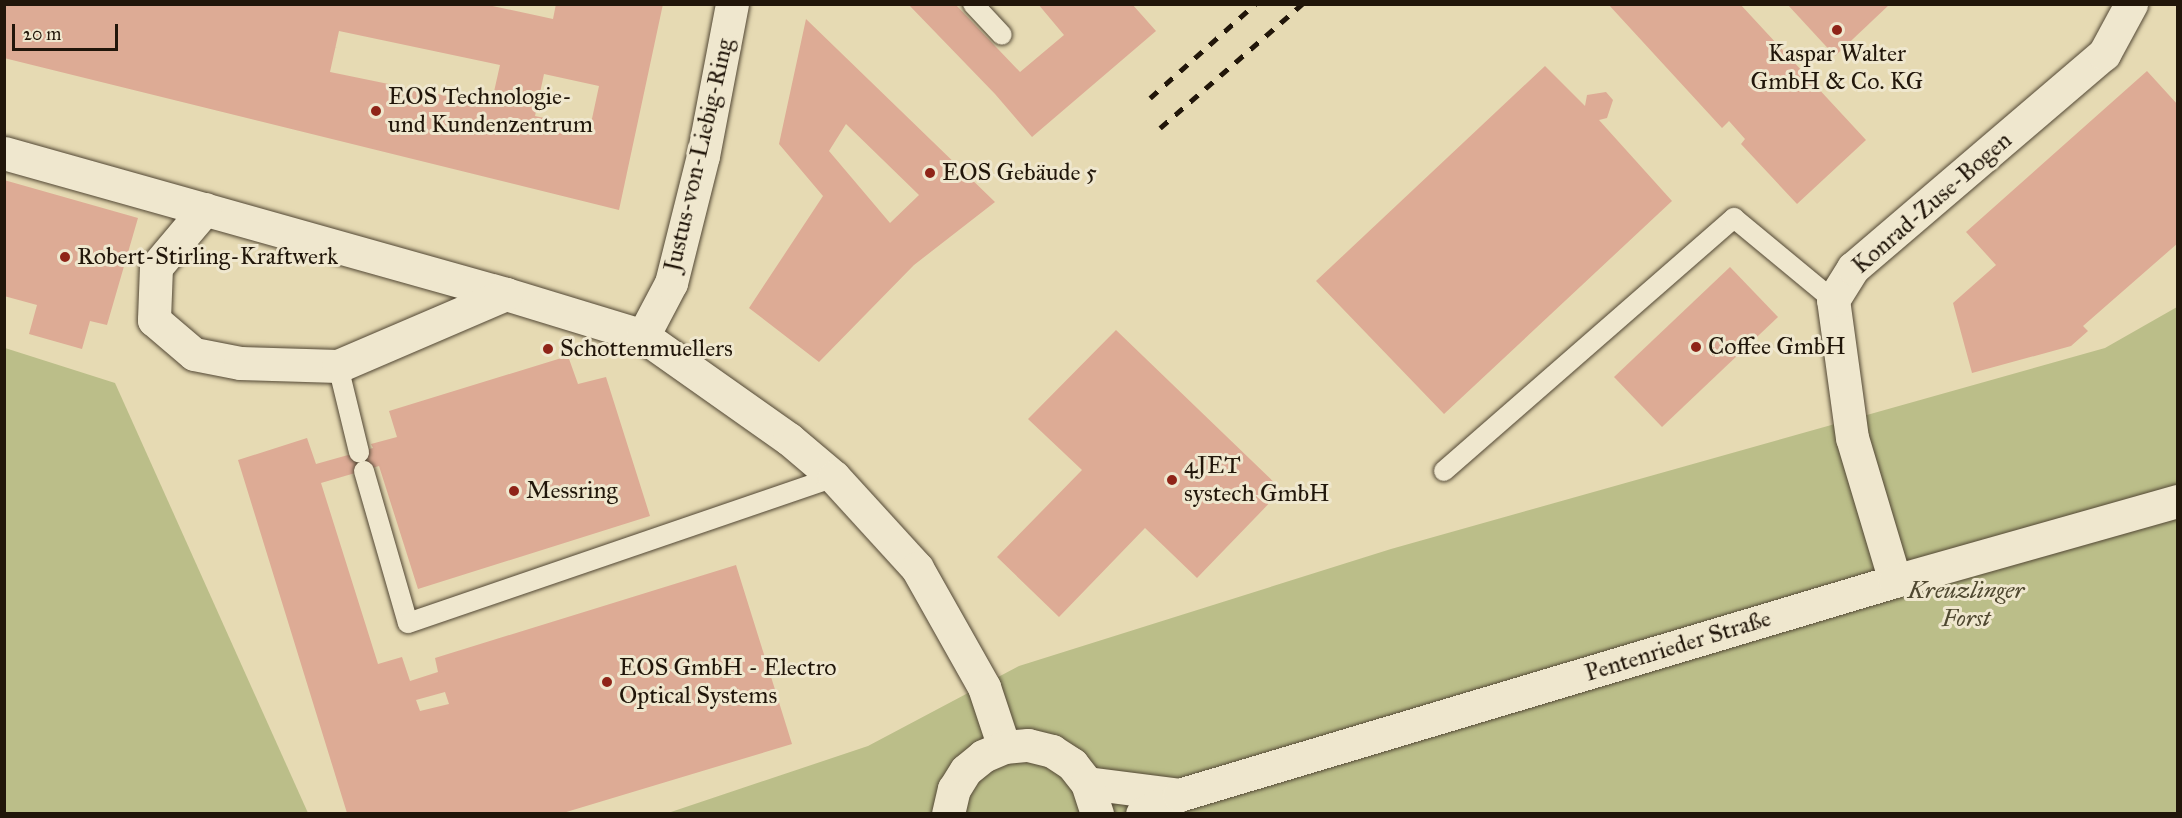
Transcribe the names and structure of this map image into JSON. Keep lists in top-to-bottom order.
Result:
{
  "streets": {
    "street": ["Justus-von-Liebig-Ring", "Konrad-Zuse-Bogen", "Pentenrieder Straße"]
  },
  "parks": ["Kreuzlinger Forst"],
  "places": [
    "Kaspar Walter GmbH & Co. KG",
    "EOS Technologie- und Kundenzentrum",
    "EOS Gebäude 5",
    "Robert-Stirling-Kraftwerk",
    "Coffee GmbH",
    "Schottenmuellers",
    "4JET systech GmbH",
    "Messring",
    "EOS GmbH - Electro Optical Systems"
  ],
  "scale_bar": "20 m"
}
